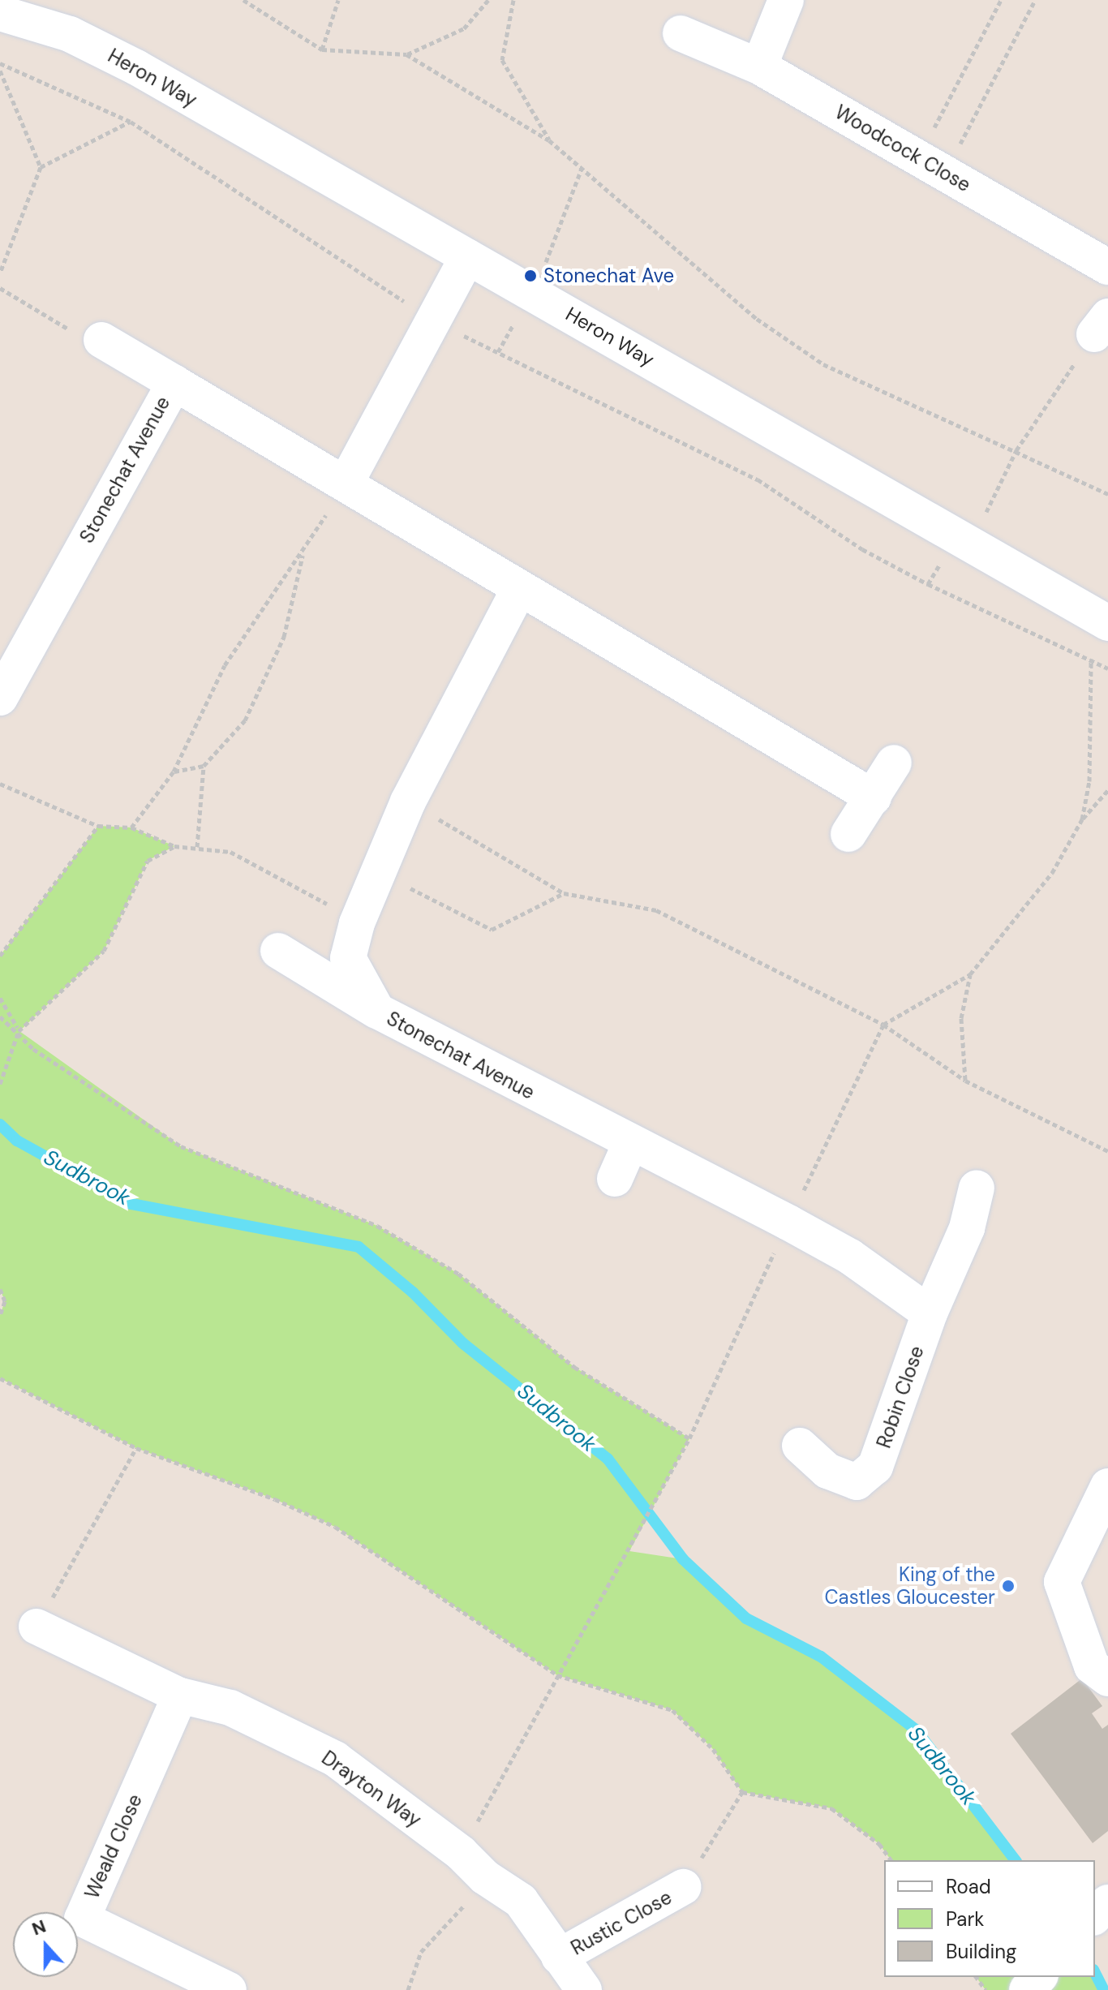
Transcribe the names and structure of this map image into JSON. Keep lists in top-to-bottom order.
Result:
{
  "streets": {
    "street": [
      "Heron Way",
      "Woodcock Close",
      "Stonechat Avenue",
      "Robin Close",
      "Drayton Way",
      "Weald Close",
      "Rustic Close"
    ]
  },
  "crossings": [
    ["Stonechat Avenue", "Robin Close"],
    ["Drayton Way", "Weald Close"],
    ["Drayton Way", "Rustic Close"]
  ],
  "water": ["Sudbrook"],
  "places": ["Stonechat Ave", "King of the Castles Gloucester"],
  "legend": ["Road", "Park", "Building"],
  "north": "top"
}
